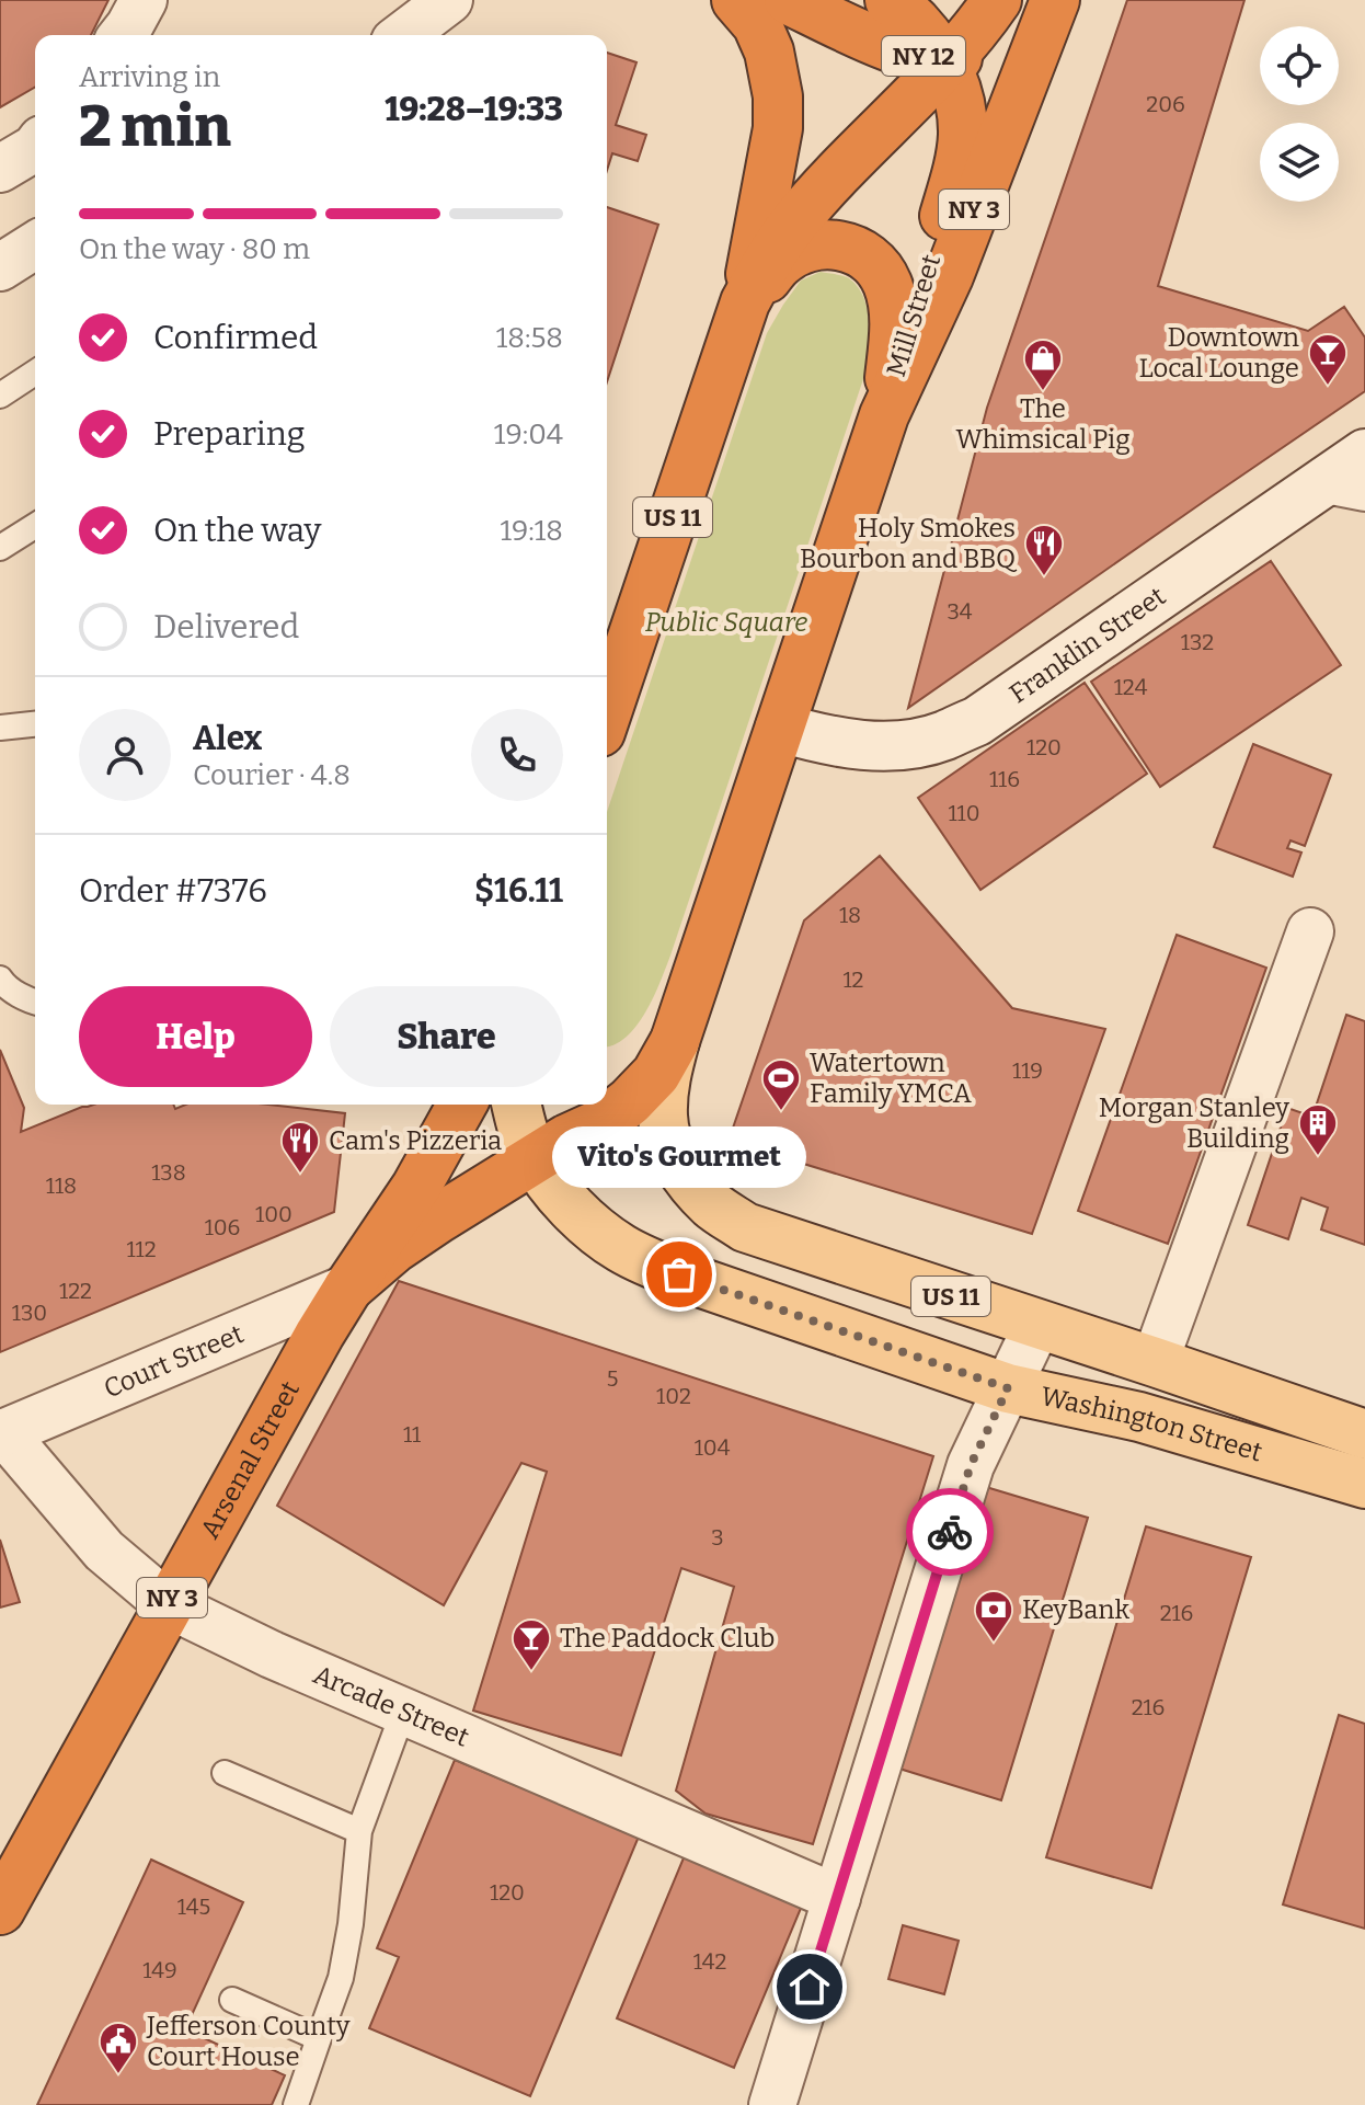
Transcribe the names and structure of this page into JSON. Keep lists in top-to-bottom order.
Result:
{
  "streets": {
    "highway": [
      "NY 12",
      "NY 3",
      "Mill Street",
      "US 11",
      "Arsenal Street"
    ],
    "main road": ["Washington Street"],
    "street": ["Franklin Street", "Court Street", "Arcade Street"]
  },
  "crossings": [
    ["NY 12", "NY 3"],
    ["NY 12", "Mill Street"],
    ["NY 3", "Mill Street"],
    ["NY 3", "US 11"],
    ["NY 3", "Court Street"],
    ["NY 3", "Washington Street"],
    ["NY 3", "Arsenal Street"],
    ["Mill Street", "US 11"],
    ["US 11", "Franklin Street"],
    ["US 11", "Washington Street"],
    ["Court Street", "Arsenal Street"],
    ["Court Street", "Arcade Street"],
    ["Arsenal Street", "Arcade Street"]
  ],
  "parks": ["Public Square"],
  "places": {
    "bar": ["Downtown Local Lounge", "The Paddock Club"],
    "shop": ["The Whimsical Pig"],
    "restaurant": ["Holy Smokes Bourbon and BBQ", "Cam's Pizzeria"],
    "sports": ["Watertown Family YMCA"],
    "building": ["Morgan Stanley Building"],
    "other": ["Vito's Gourmet"],
    "bank": ["KeyBank"],
    "public building": ["Jefferson County Court House"]
  },
  "house_numbers": [
    "206",
    "34",
    "132",
    "124",
    "120",
    "116",
    "110",
    "18",
    "12",
    "119",
    "138",
    "118",
    "100",
    "106",
    "112",
    "122",
    "130",
    "5",
    "102",
    "11",
    "104",
    "3",
    "216",
    "216",
    "120",
    "145",
    "142",
    "149"
  ],
  "page": {
    "heading": ["2 min", "Arriving in", "19:28–19:33"],
    "panel": [
      "Alex",
      "Courier · 4.8",
      "Order #7376",
      "$16.11"
    ],
    "bar": "On the way · 80 m",
    "list": [
      ["Confirmed", "18:58"],
      ["Preparing", "19:04"],
      ["On the way", "19:18"],
      "Delivered"
    ],
    "buttons": ["Help", "Share"],
    "bubble": "Vito's Gourmet"
  }
}
